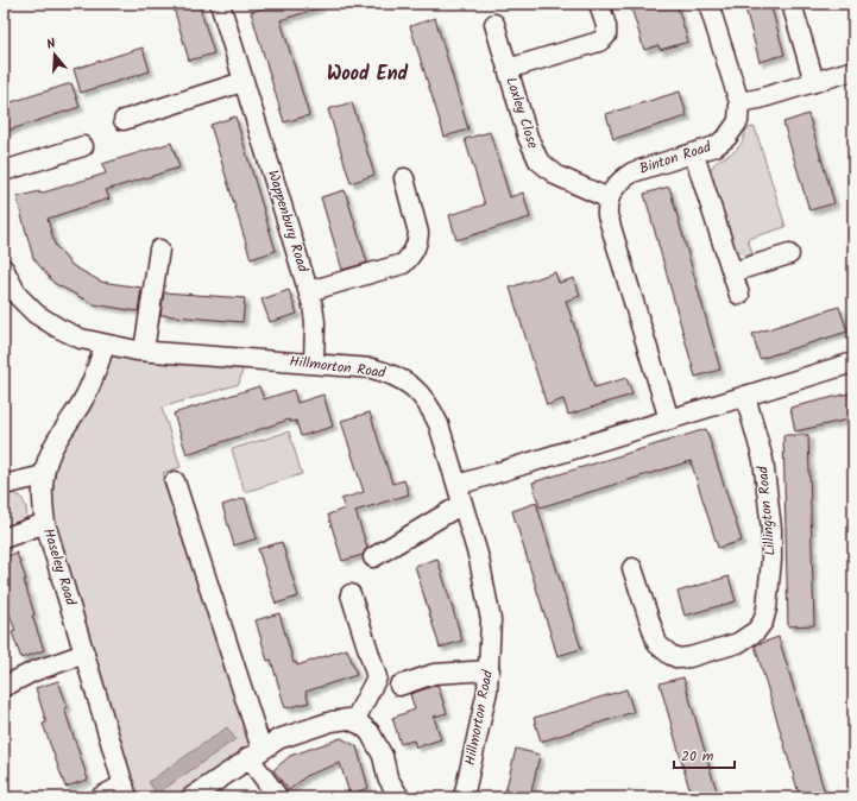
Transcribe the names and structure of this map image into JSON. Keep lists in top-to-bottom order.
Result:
{
  "streets": {
    "street": [
      "Loxley Close",
      "Binton Road",
      "Wappenbury Road",
      "Hillmorton Road",
      "Lillington Road",
      "Haseley Road"
    ]
  },
  "crossings": [
    ["Loxley Close", "Binton Road"],
    ["Wappenbury Road", "Hillmorton Road"],
    ["Hillmorton Road", "Haseley Road"]
  ],
  "districts": ["Wood End"],
  "scale_bar": "20 m",
  "north": "top"
}
